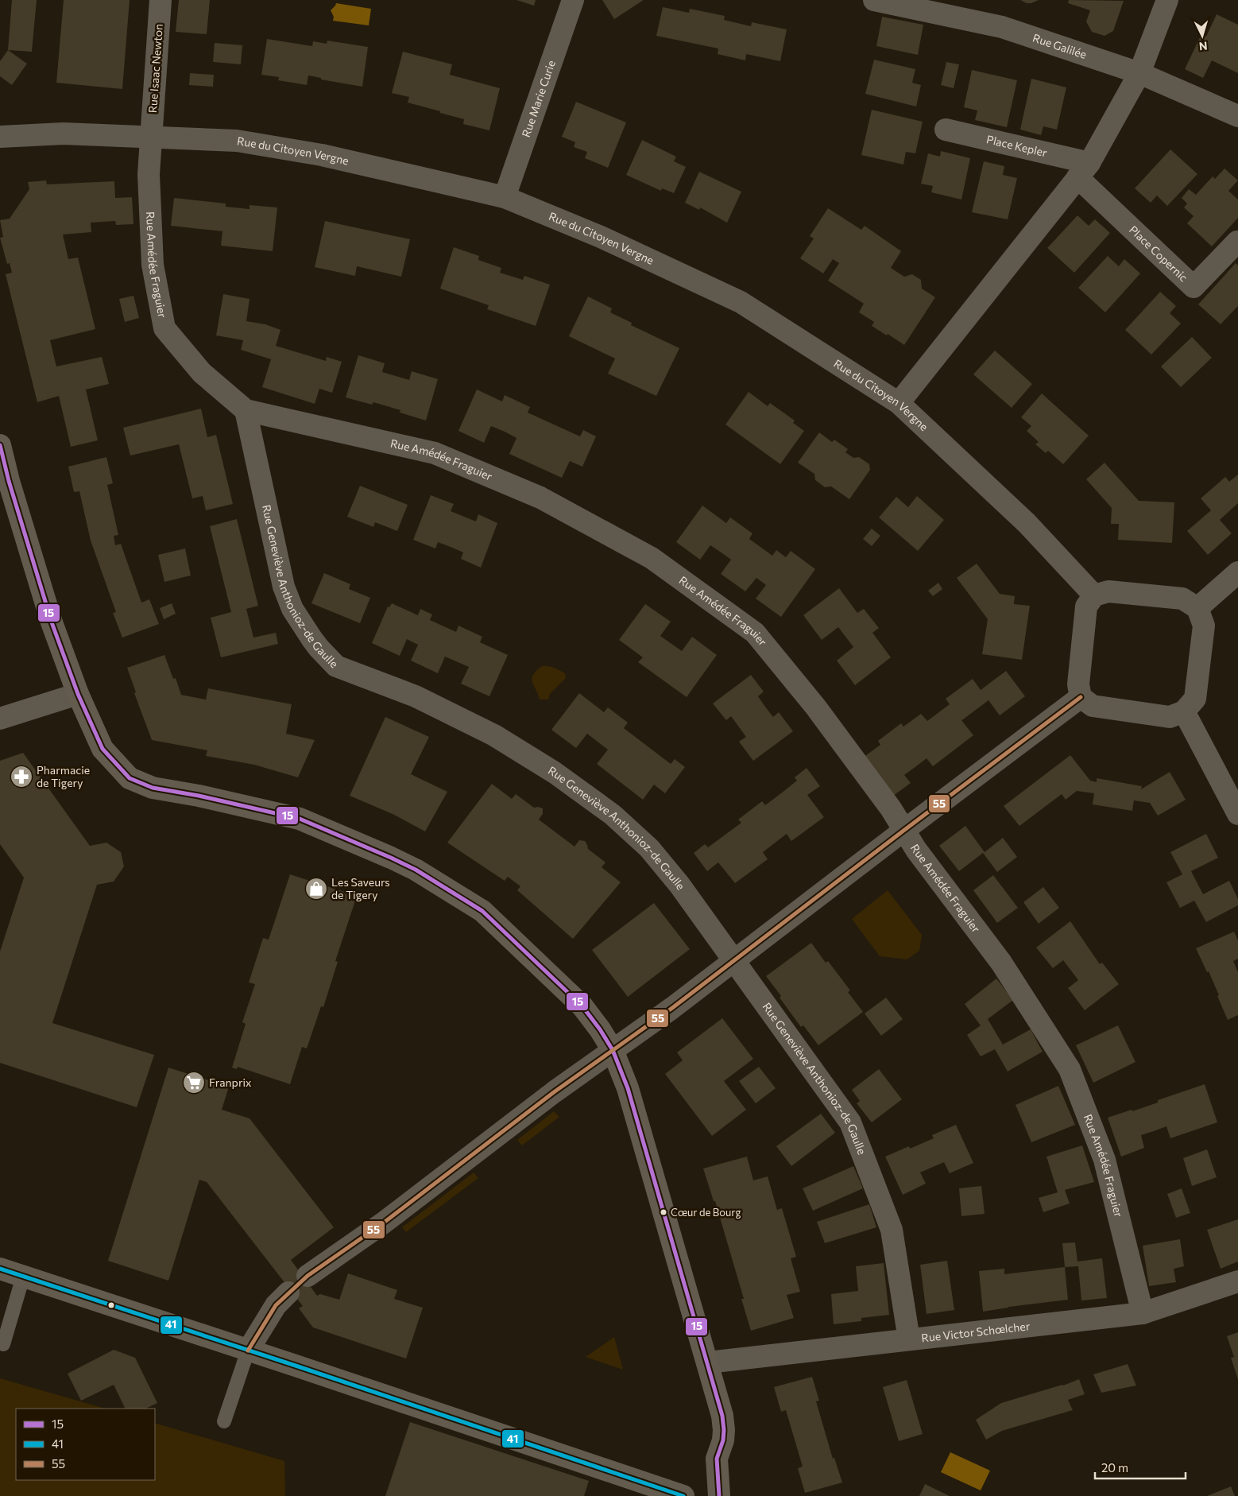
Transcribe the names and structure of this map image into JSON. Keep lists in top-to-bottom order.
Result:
{
  "streets": {
    "street": [
      "Rue Galilée",
      "Rue Isaac Newton",
      "Rue Marie Curie",
      "Place Kepler",
      "Rue du Citoyen Vergne",
      "Place Copernic",
      "Rue Amédée Fraguier",
      "Rue Geneviève Anthonioz-de Gaulle",
      "Rue Victor Schœlcher"
    ]
  },
  "crossings": [
    ["Rue Isaac Newton", "Rue du Citoyen Vergne"],
    ["Rue Isaac Newton", "Rue Amédée Fraguier"],
    ["Rue Marie Curie", "Rue du Citoyen Vergne"],
    ["Place Kepler", "Place Copernic"],
    ["Rue du Citoyen Vergne", "Rue Amédée Fraguier"],
    ["Rue Amédée Fraguier", "Rue Geneviève Anthonioz-de Gaulle"],
    ["Rue Amédée Fraguier", "Rue Victor Schœlcher"],
    ["Rue Geneviève Anthonioz-de Gaulle", "Rue Victor Schœlcher"]
  ],
  "places": {
    "pharmacy": ["Pharmacie de Tigery"],
    "shop": ["Les Saveurs de Tigery"],
    "supermarket": ["Franprix"],
    "other": ["Cœur de Bourg"]
  },
  "lines": ["transit line 15", "transit line 55", "transit line 41"],
  "legend": ["15", "41", "55"],
  "scale_bar": "20 m",
  "north": "bottom"
}
